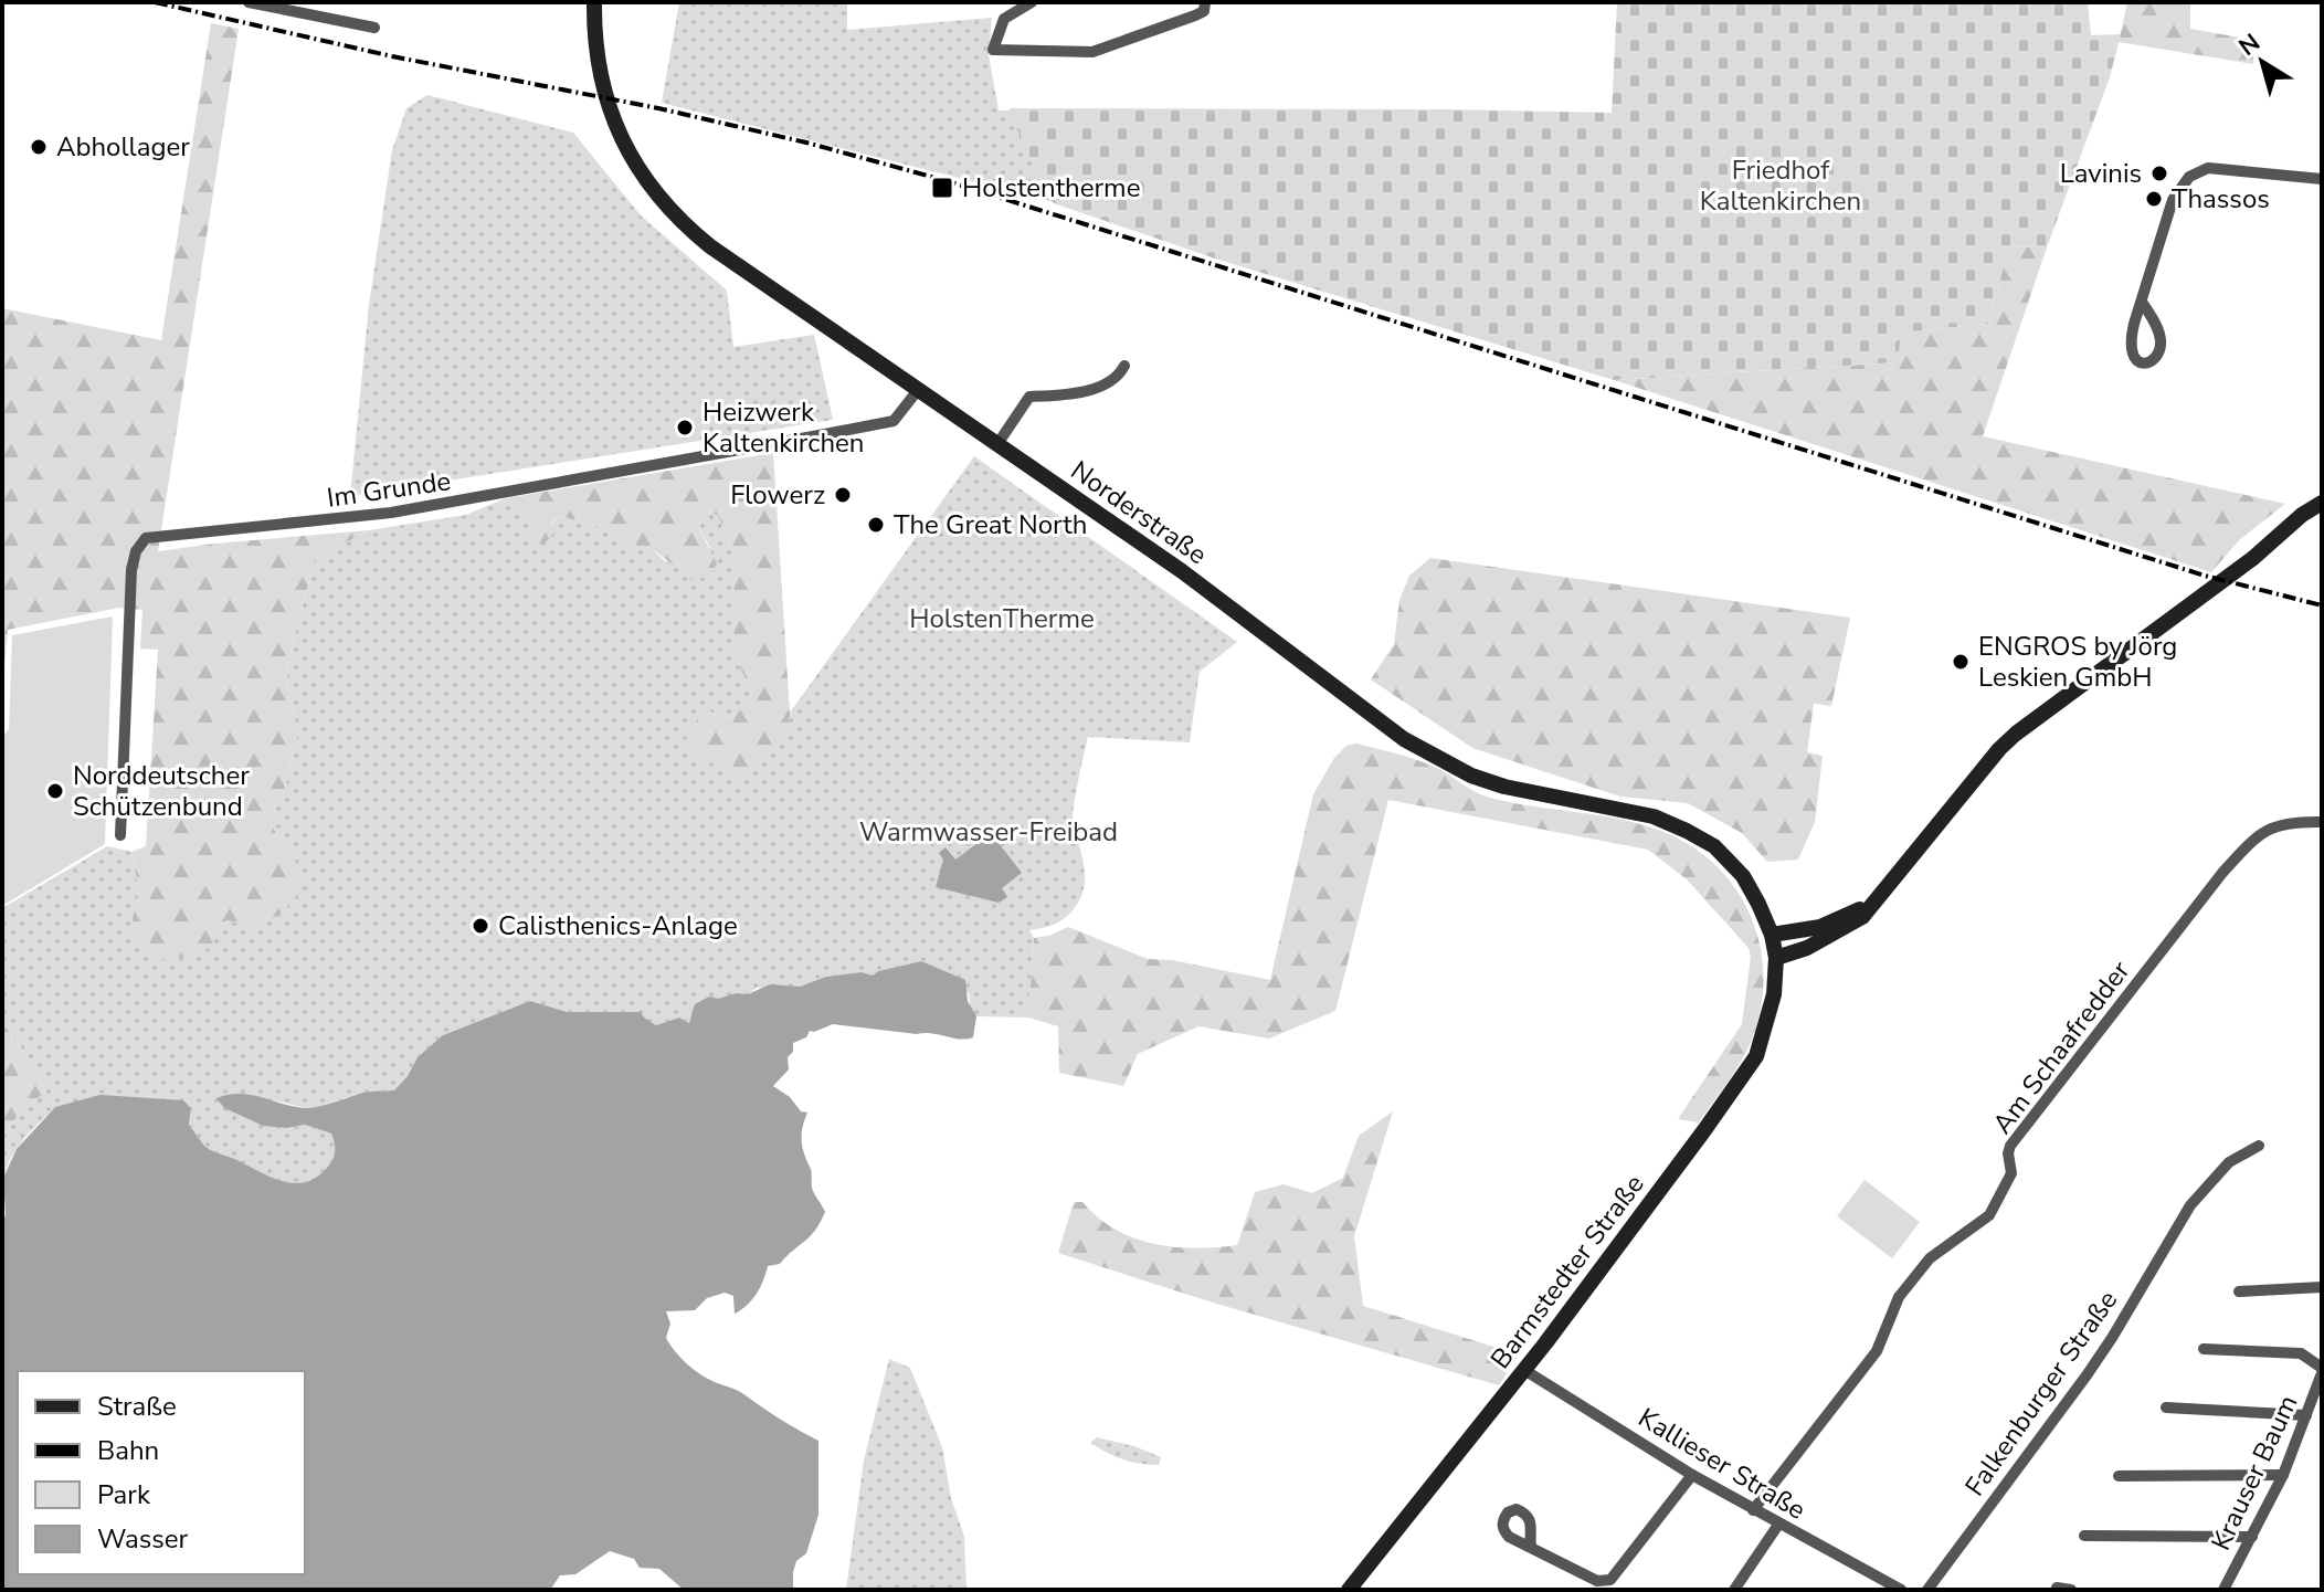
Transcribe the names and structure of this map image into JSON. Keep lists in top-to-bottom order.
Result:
{
  "streets": {
    "main road": ["Norderstraße", "Barmstedter Straße"],
    "street": [
      "Im Grunde",
      "Am Schaafredder",
      "Falkenburger Straße",
      "Kallieser Straße",
      "Krauser Baum"
    ]
  },
  "crossings": [
    ["Im Grunde", "Norderstraße"],
    ["Norderstraße", "Barmstedter Straße"],
    ["Am Schaafredder", "Kallieser Straße"],
    ["Barmstedter Straße", "Kallieser Straße"]
  ],
  "parks": ["Friedhof Kaltenkirchen", "HolstenTherme", "Warmwasser-Freibad"],
  "places": {
    "other": [
      "Abhollager",
      "Lavinis",
      "Thassos",
      "Heizwerk Kaltenkirchen",
      "Flowerz",
      "The Great North",
      "ENGROS by Jörg Leskien GmbH",
      "Norddeutscher Schützenbund",
      "Calisthenics-Anlage"
    ],
    "transit": ["Holstentherme"]
  },
  "legend": [
    "Straße",
    "Bahn",
    "Park",
    "Wasser"
  ],
  "north": "top left"
}
